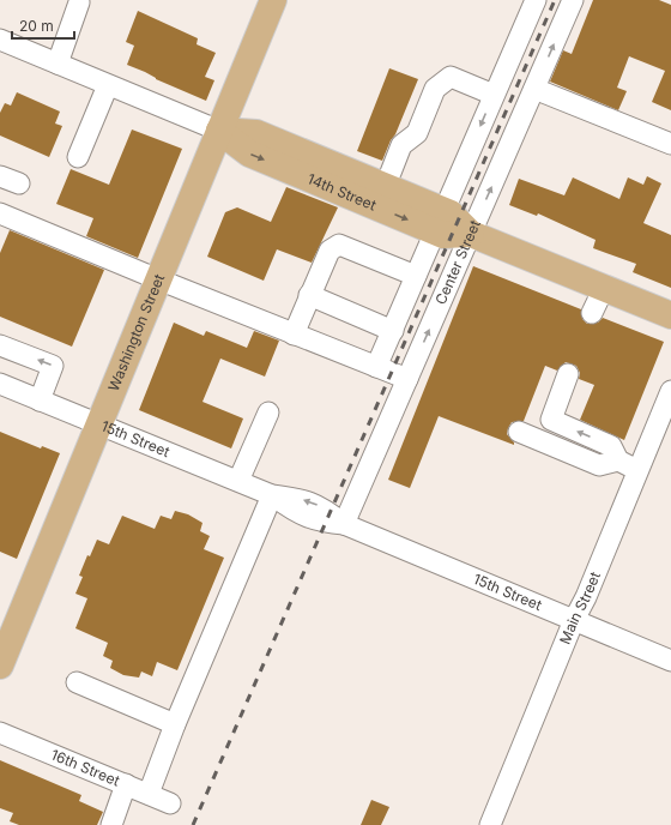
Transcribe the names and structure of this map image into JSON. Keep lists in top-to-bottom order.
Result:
{
  "streets": {
    "main road": ["14th Street", "Washington Street"],
    "street": [
      "Center Street",
      "15th Street",
      "Main Street",
      "16th Street"
    ]
  },
  "crossings": [
    ["14th Street", "Center Street"],
    ["14th Street", "Washington Street"],
    ["Center Street", "15th Street"],
    ["Washington Street", "15th Street"],
    ["15th Street", "Main Street"]
  ],
  "scale_bar": "20 m"
}
